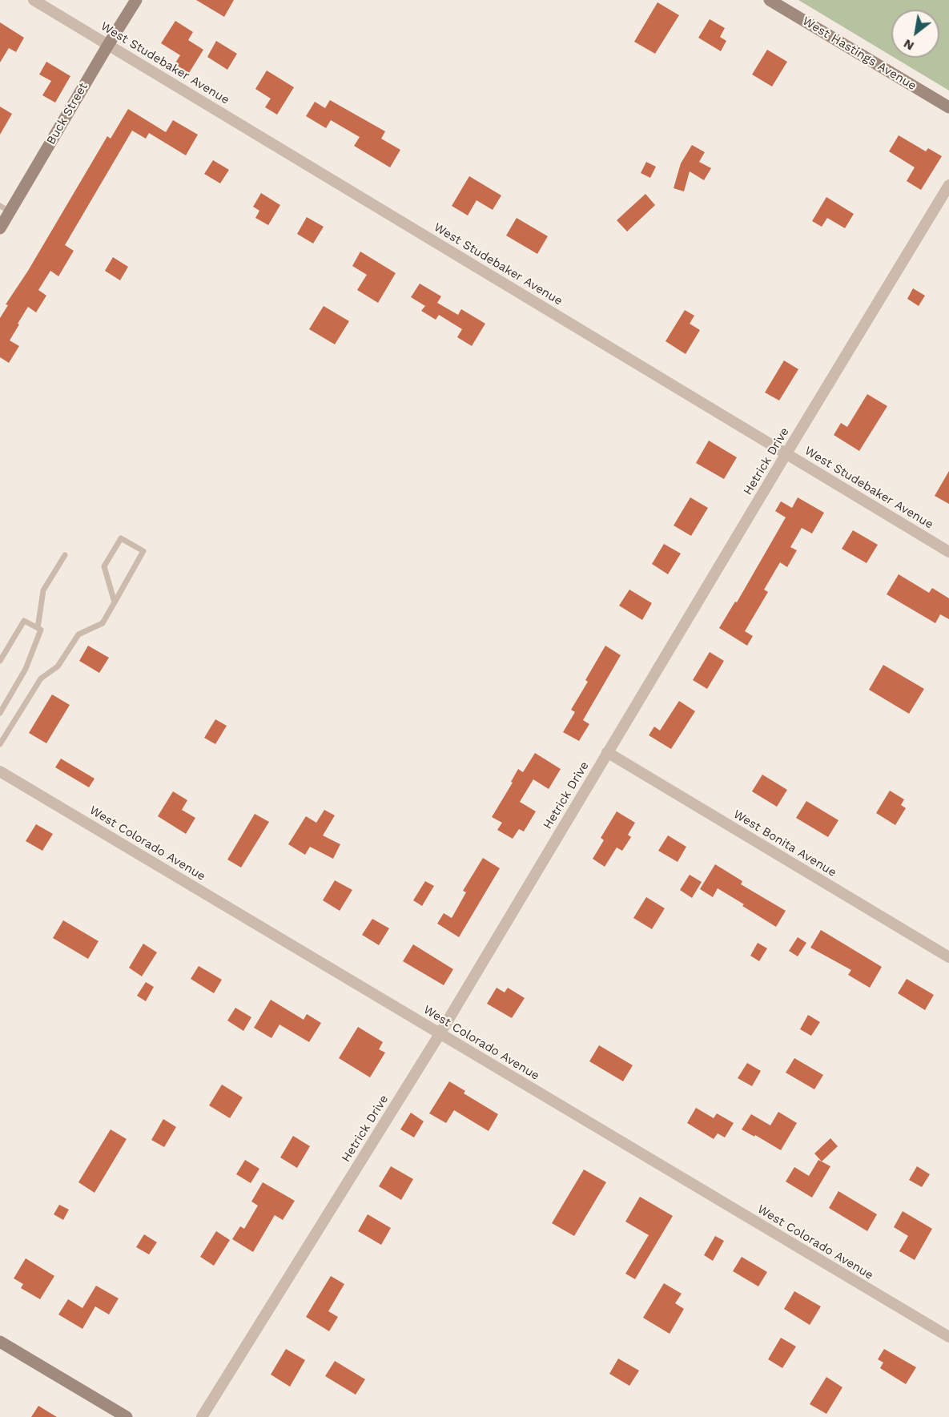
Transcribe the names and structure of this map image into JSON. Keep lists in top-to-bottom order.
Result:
{
  "streets": {
    "street": [
      "West Hastings Avenue",
      "West Studebaker Avenue",
      "Buck Street",
      "Hetrick Drive",
      "West Colorado Avenue",
      "West Bonita Avenue"
    ]
  },
  "crossings": [
    ["West Studebaker Avenue", "Buck Street"],
    ["West Studebaker Avenue", "Hetrick Drive"],
    ["Hetrick Drive", "West Colorado Avenue"],
    ["Hetrick Drive", "West Bonita Avenue"]
  ],
  "north": "bottom left"
}
